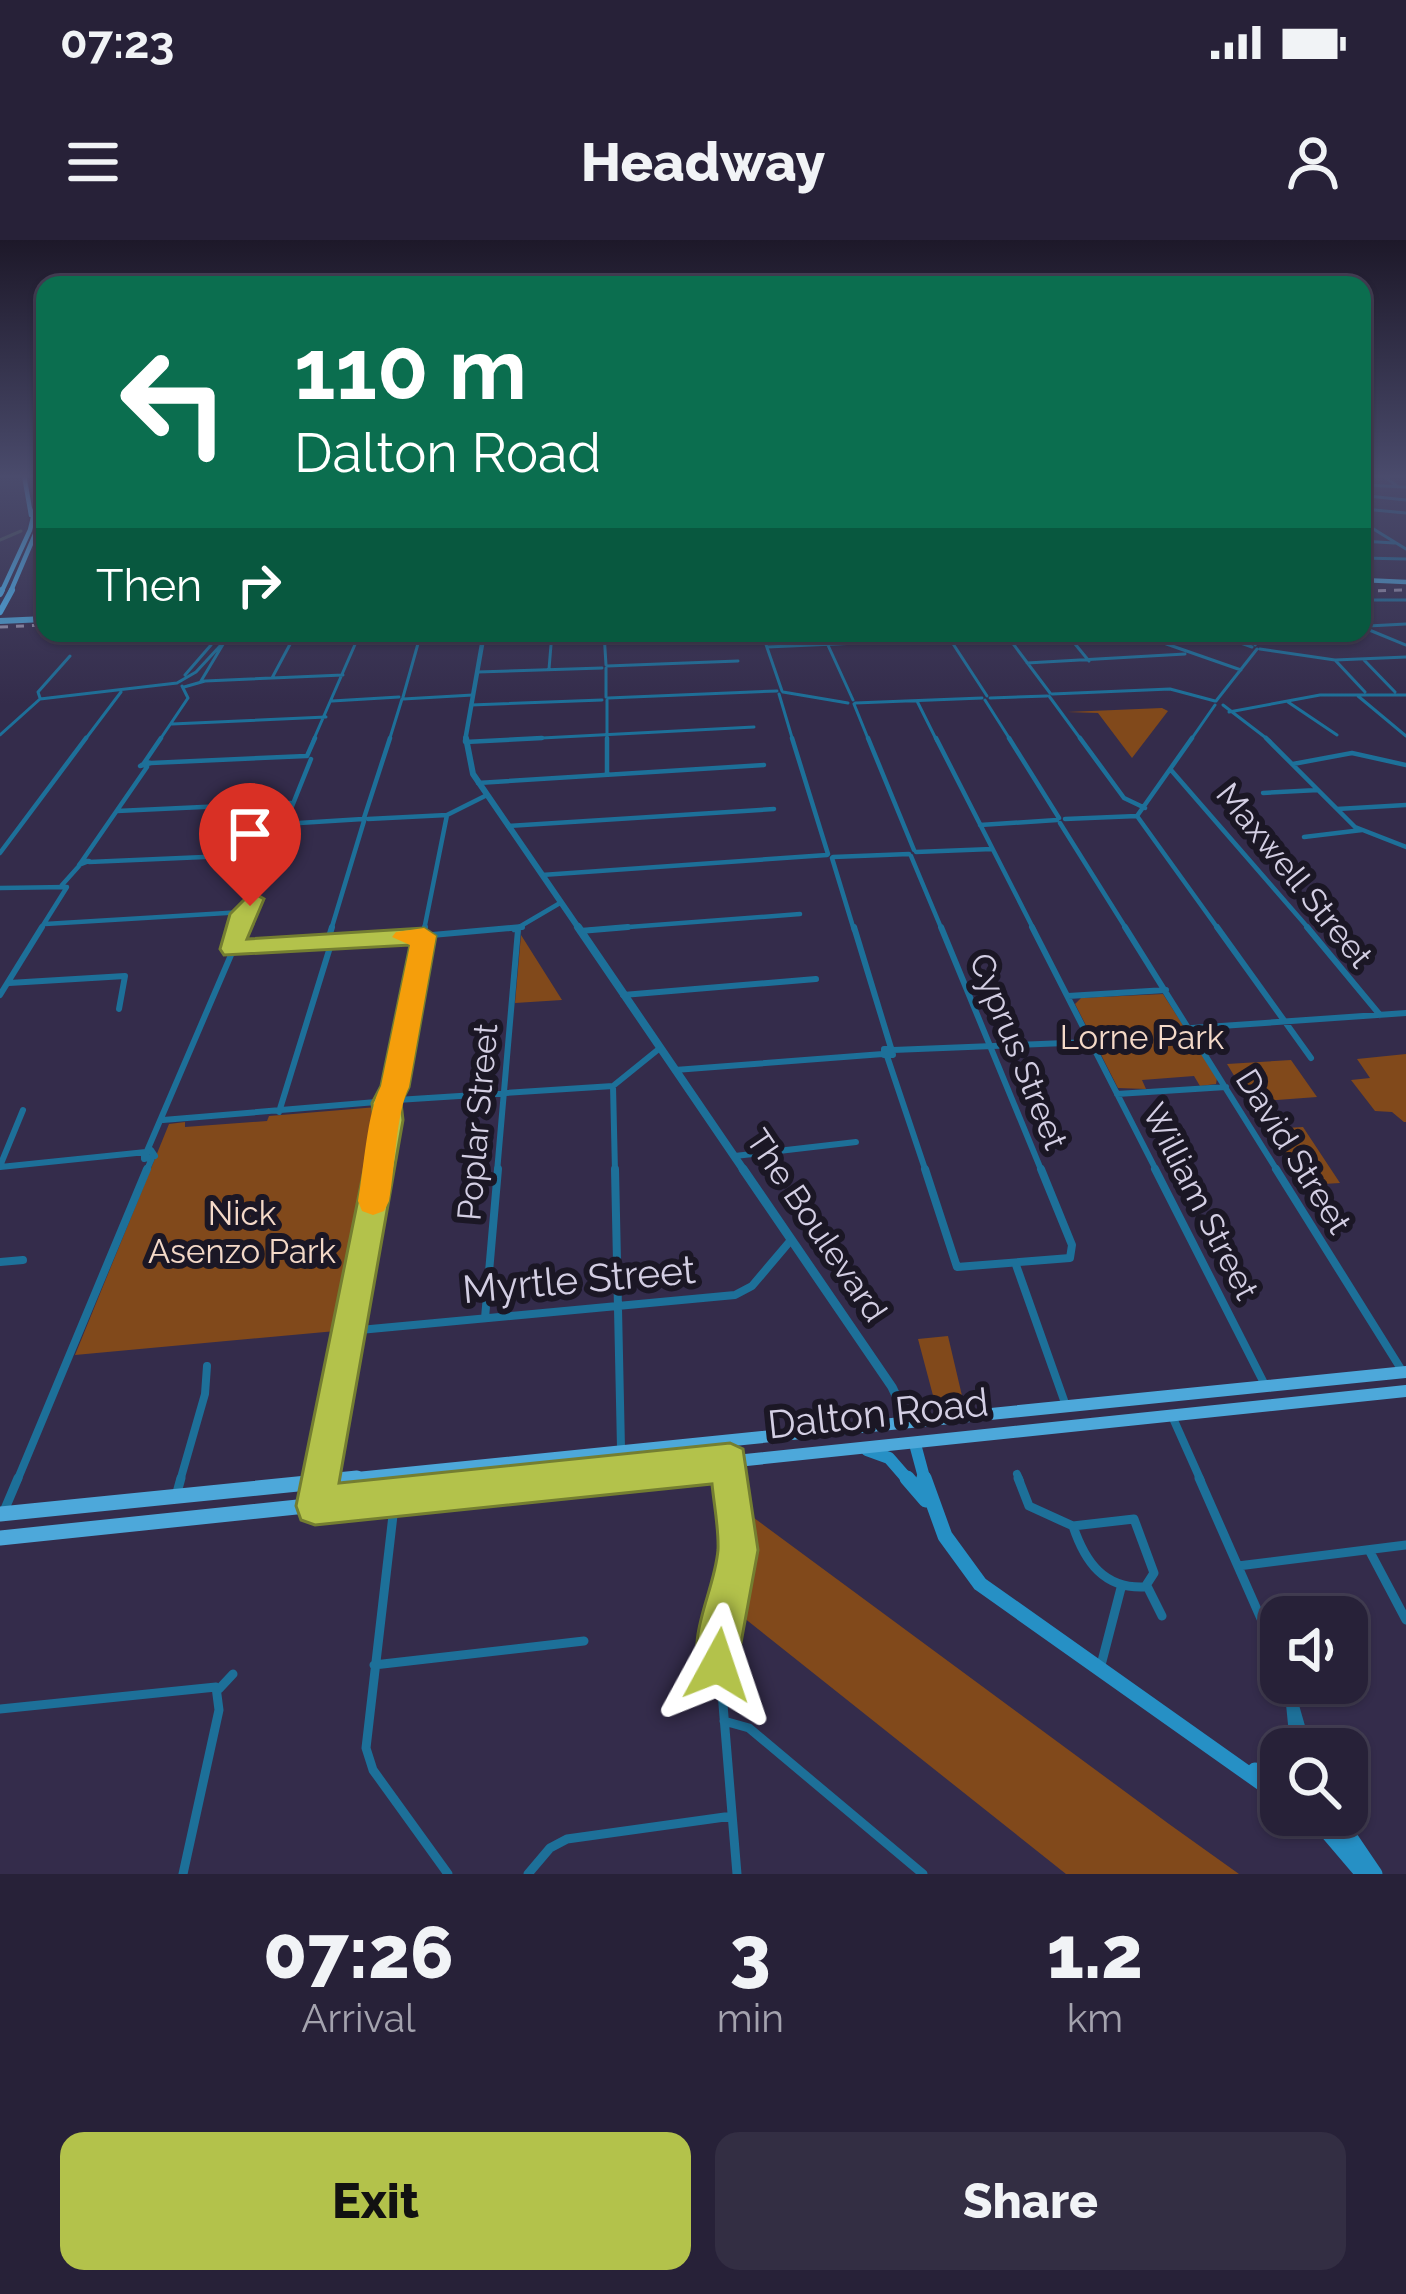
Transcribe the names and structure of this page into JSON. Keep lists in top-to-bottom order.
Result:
{
  "streets": {
    "main road": ["William Street", "The Boulevard", "Dalton Road"],
    "street": [
      "Maxwell Street",
      "Cyprus Street",
      "Poplar Street",
      "David Street",
      "Myrtle Street"
    ]
  },
  "crossings": [
    ["Poplar Street", "Myrtle Street"],
    ["David Street", "Dalton Road"],
    ["William Street", "Dalton Road"],
    ["The Boulevard", "Myrtle Street"],
    ["The Boulevard", "Dalton Road"]
  ],
  "parks": ["Lorne Park", "Nick Asenzo Park"],
  "page": {
    "status": "07:23",
    "header": "Headway",
    "turn": ["110 m", "Dalton Road"],
    "then": "Then",
    "eta": [
      "07:26",
      "Arrival",
      "3",
      "min",
      "1.2",
      "km"
    ],
    "buttons": ["Exit", "Share"]
  }
}
